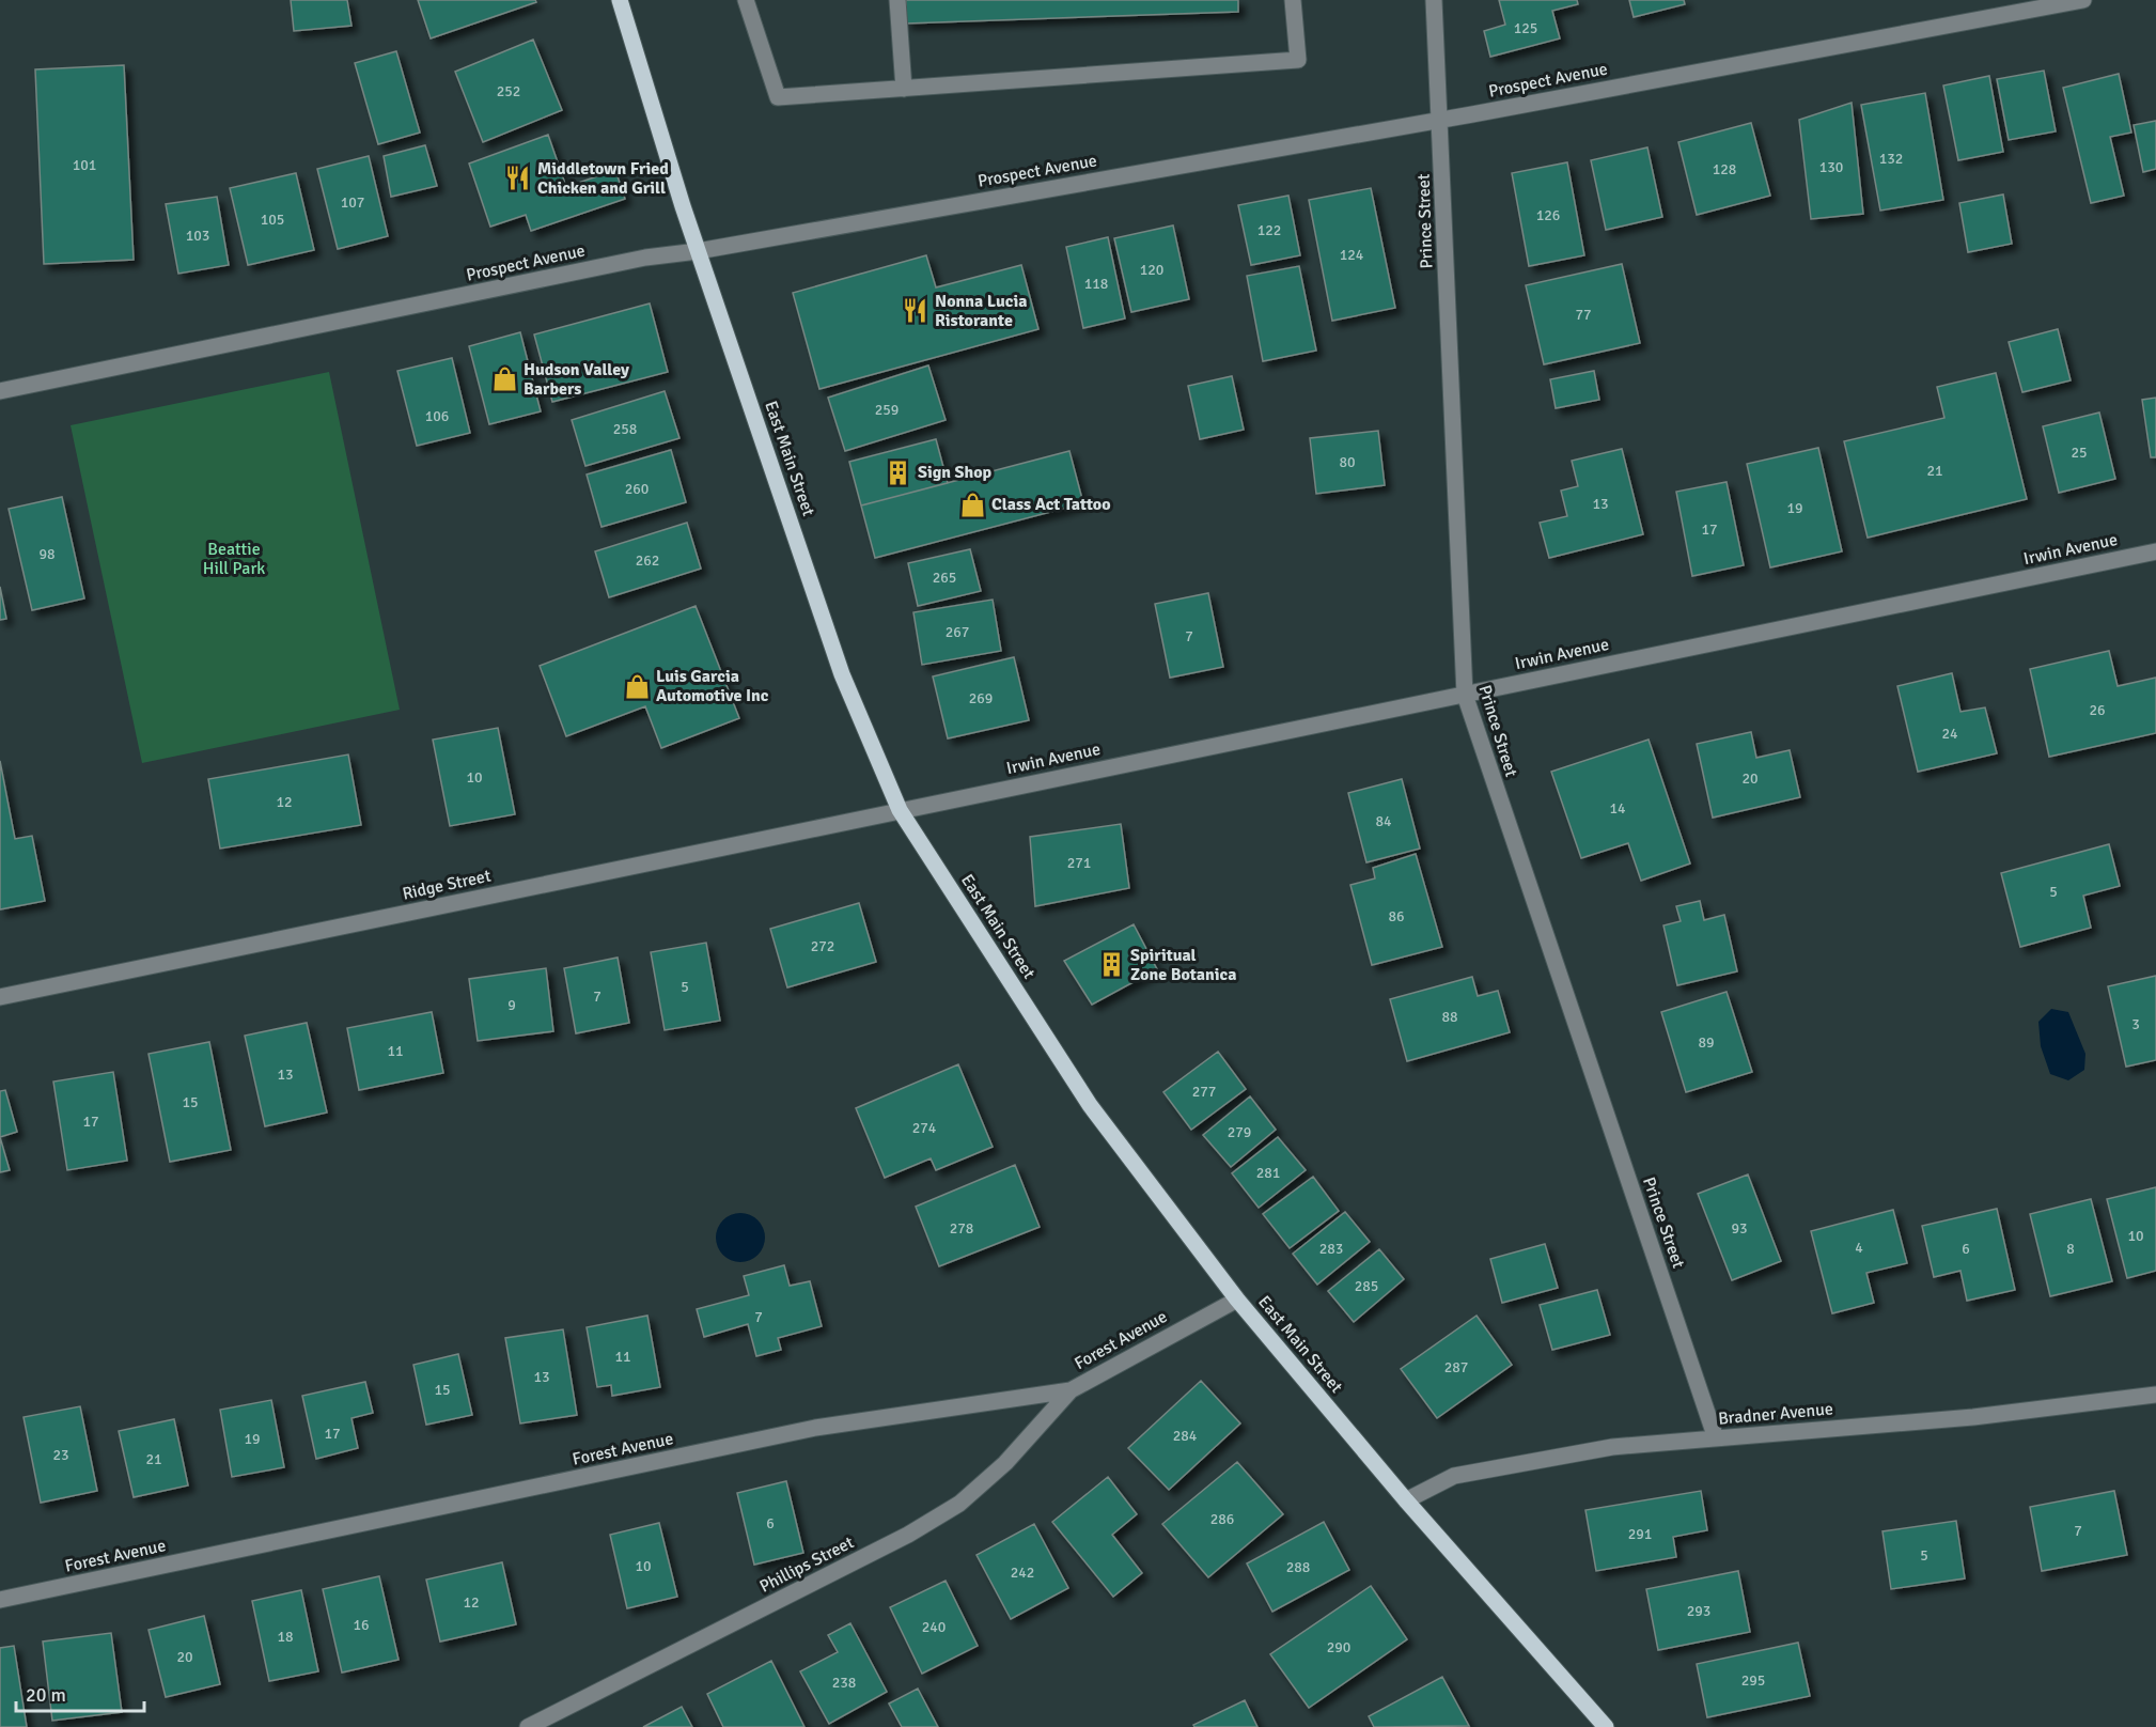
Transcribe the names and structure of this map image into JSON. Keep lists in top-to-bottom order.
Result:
{
  "streets": {
    "main road": ["East Main Street"],
    "street": [
      "Prospect Avenue",
      "Prince Street",
      "Irwin Avenue",
      "Ridge Street",
      "Forest Avenue",
      "Bradner Avenue",
      "Phillips Street"
    ]
  },
  "crossings": [
    ["Prospect Avenue", "Prince Street"],
    ["Prospect Avenue", "East Main Street"],
    ["Prince Street", "Irwin Avenue"],
    ["Prince Street", "Bradner Avenue"],
    ["East Main Street", "Irwin Avenue"],
    ["East Main Street", "Ridge Street"],
    ["East Main Street", "Forest Avenue"],
    ["East Main Street", "Bradner Avenue"],
    ["Irwin Avenue", "Ridge Street"],
    ["Forest Avenue", "Phillips Street"]
  ],
  "parks": ["Beattie Hill Park"],
  "places": {
    "restaurant": ["Middletown Fried Chicken and Grill", "Nonna Lucia Ristorante"],
    "shop": ["Hudson Valley Barbers", "Class Act Tattoo", "Luis Garcia Automotive Inc"],
    "building": ["Sign Shop", "Spiritual Zone Botanica"]
  },
  "house_numbers": [
    "125",
    "252",
    "132",
    "101",
    "130",
    "128",
    "107",
    "126",
    "105",
    "122",
    "103",
    "124",
    "120",
    "118",
    "77",
    "259",
    "106",
    "258",
    "25",
    "80",
    "21",
    "260",
    "13",
    "19",
    "17",
    "98",
    "262",
    "265",
    "267",
    "7",
    "269",
    "26",
    "24",
    "10",
    "20",
    "12",
    "14",
    "84",
    "271",
    "5",
    "86",
    "272",
    "5",
    "7",
    "9",
    "88",
    "3",
    "89",
    "11",
    "13",
    "277",
    "15",
    "17",
    "274",
    "279",
    "281",
    "278",
    "93",
    "10",
    "4",
    "283",
    "6",
    "8",
    "285",
    "7",
    "11",
    "287",
    "13",
    "15",
    "17",
    "284",
    "19",
    "23",
    "21",
    "286",
    "6",
    "7",
    "291",
    "5",
    "10",
    "288",
    "242",
    "12",
    "293",
    "16",
    "240",
    "18",
    "290",
    "20",
    "295",
    "238"
  ],
  "scale_bar": "20 m"
}
